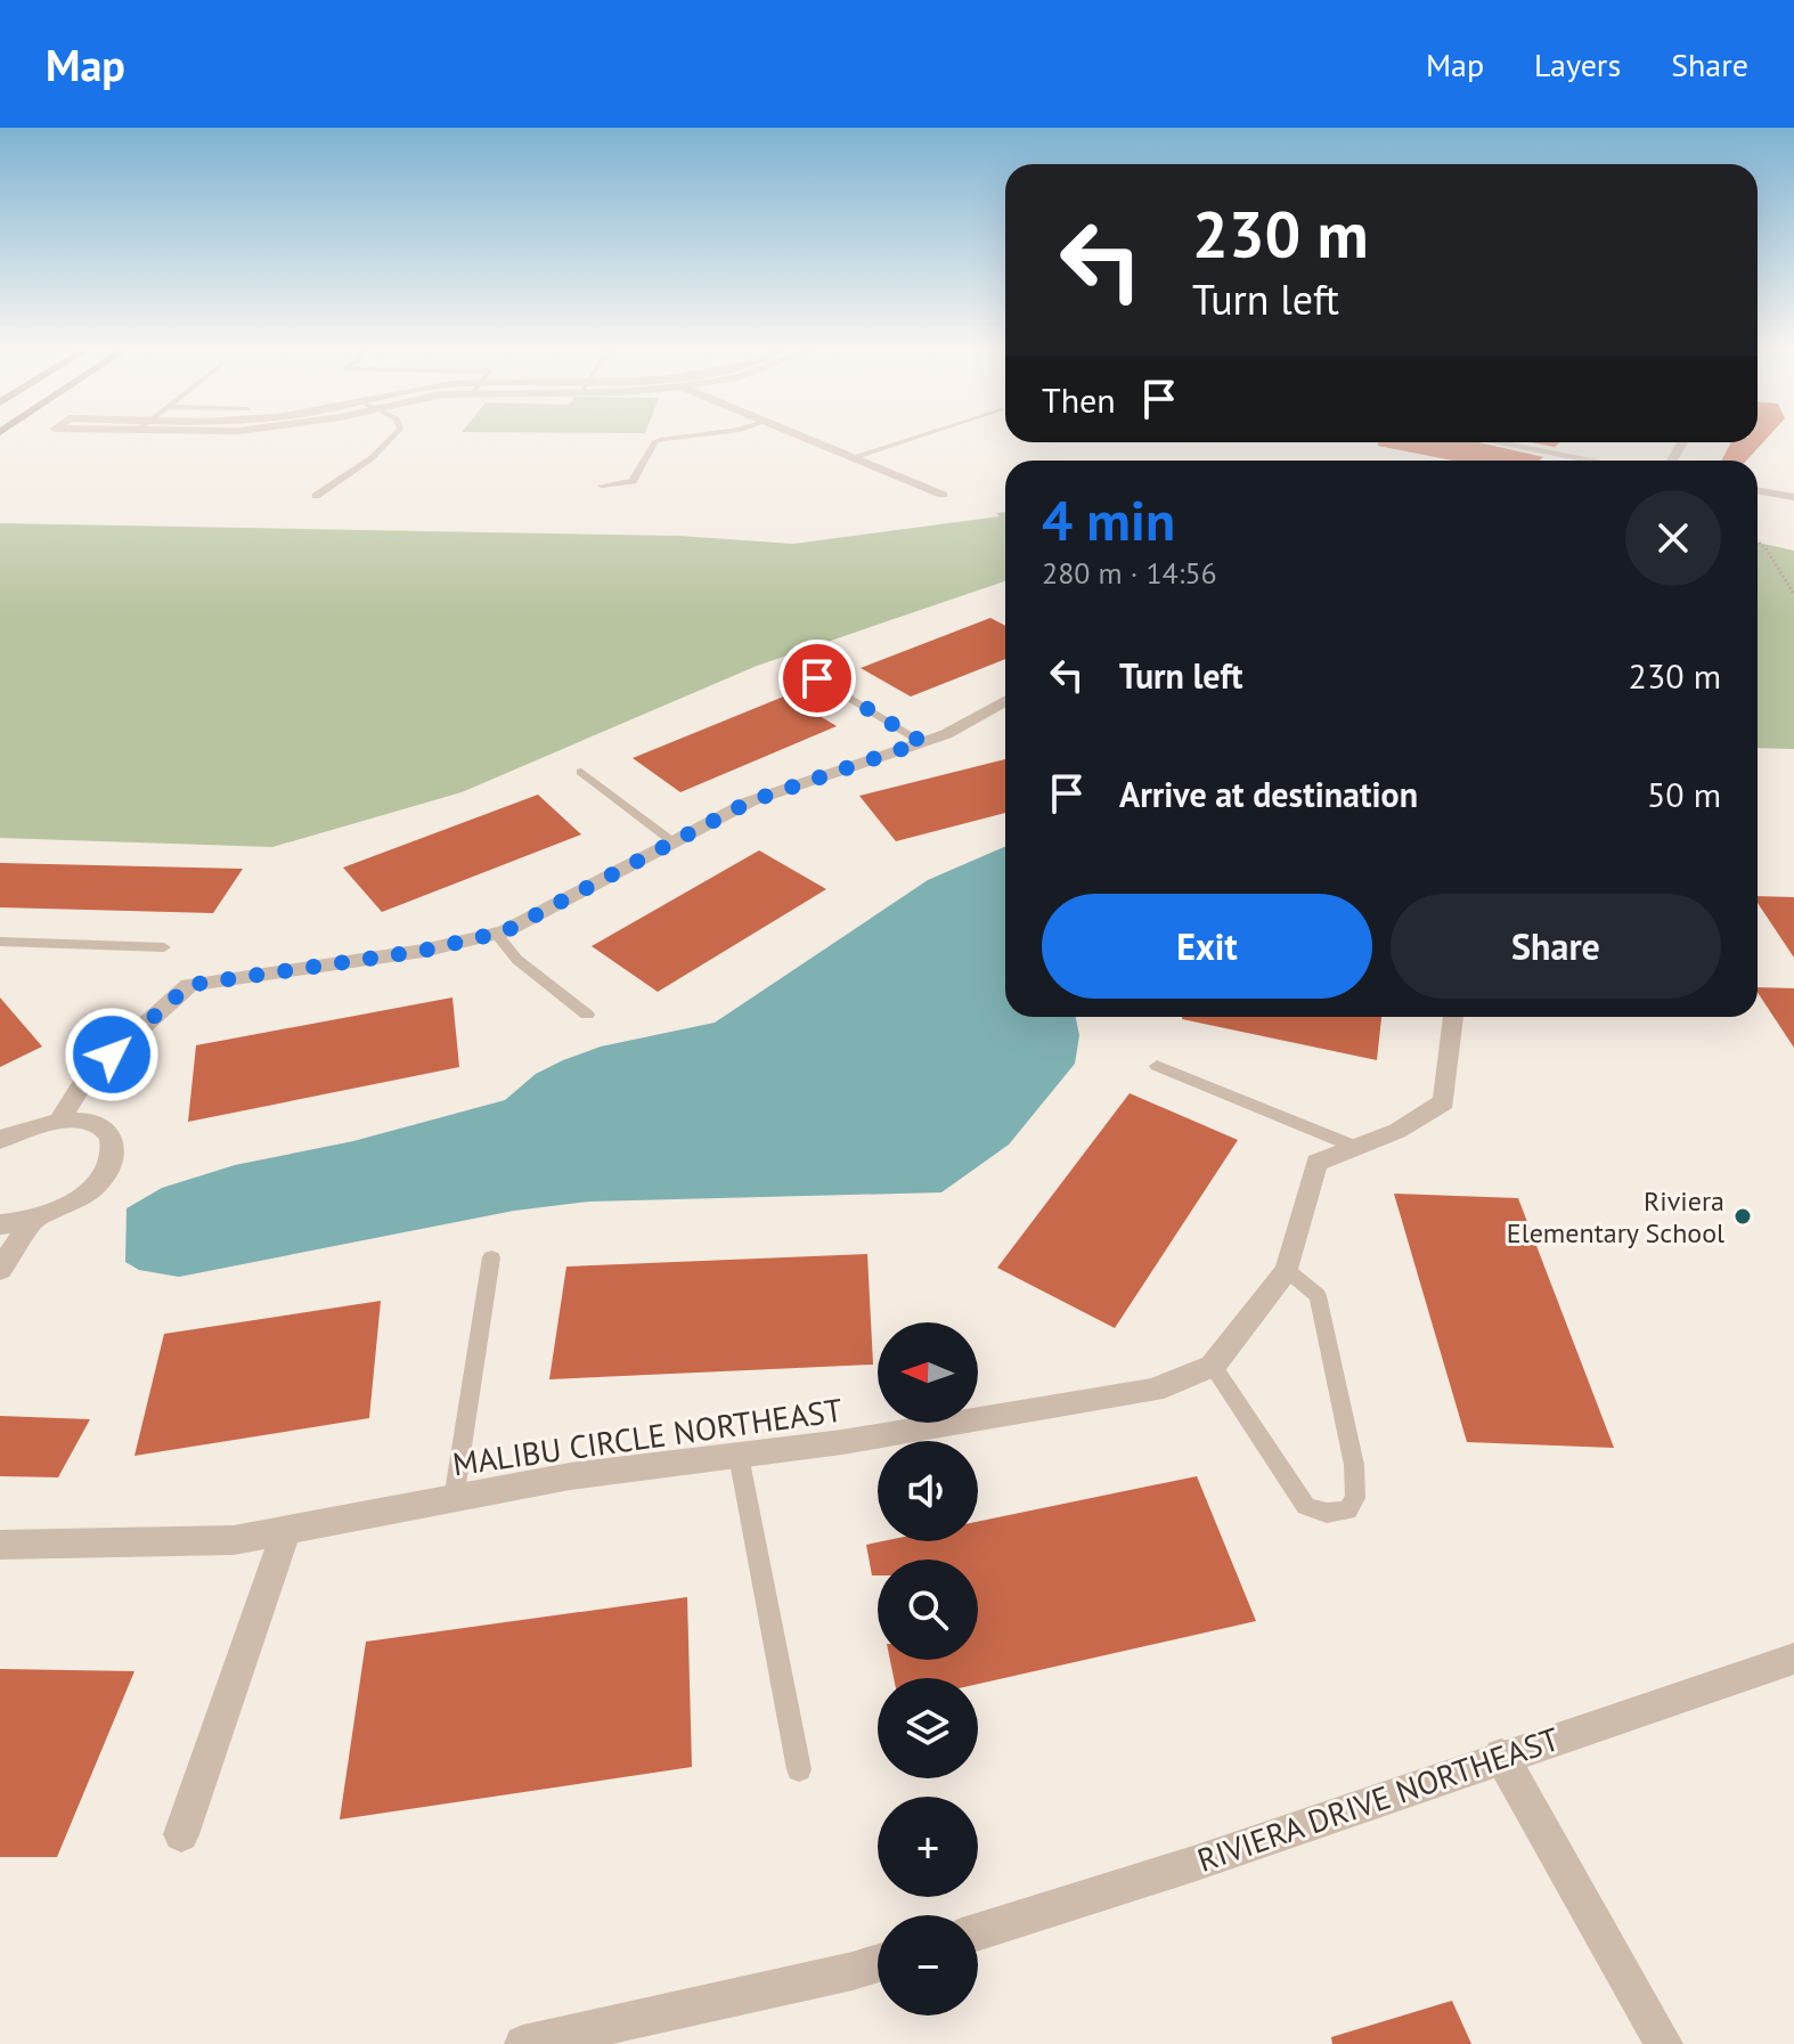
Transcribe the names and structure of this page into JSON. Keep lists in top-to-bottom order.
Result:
{
  "streets": {
    "street": ["MALIBU CIRCLE NORTHEAST", "RIVIERA DRIVE NORTHEAST"]
  },
  "places": ["Riviera Elementary School"],
  "north": "left",
  "page": {
    "header": "Map",
    "nav": ["Map", "Layers", "Share"],
    "turn": ["230 m", "Turn left"],
    "then": "Then",
    "heading": ["4 min", "280 m · 14:56"],
    "list": [
      {
        "name": "Turn left",
        "value": "230 m"
      },
      {
        "name": "Arrive at destination",
        "value": "50 m"
      }
    ],
    "buttons": ["Exit", "Share"],
    "map_buttons": ["+", "−"]
  }
}
